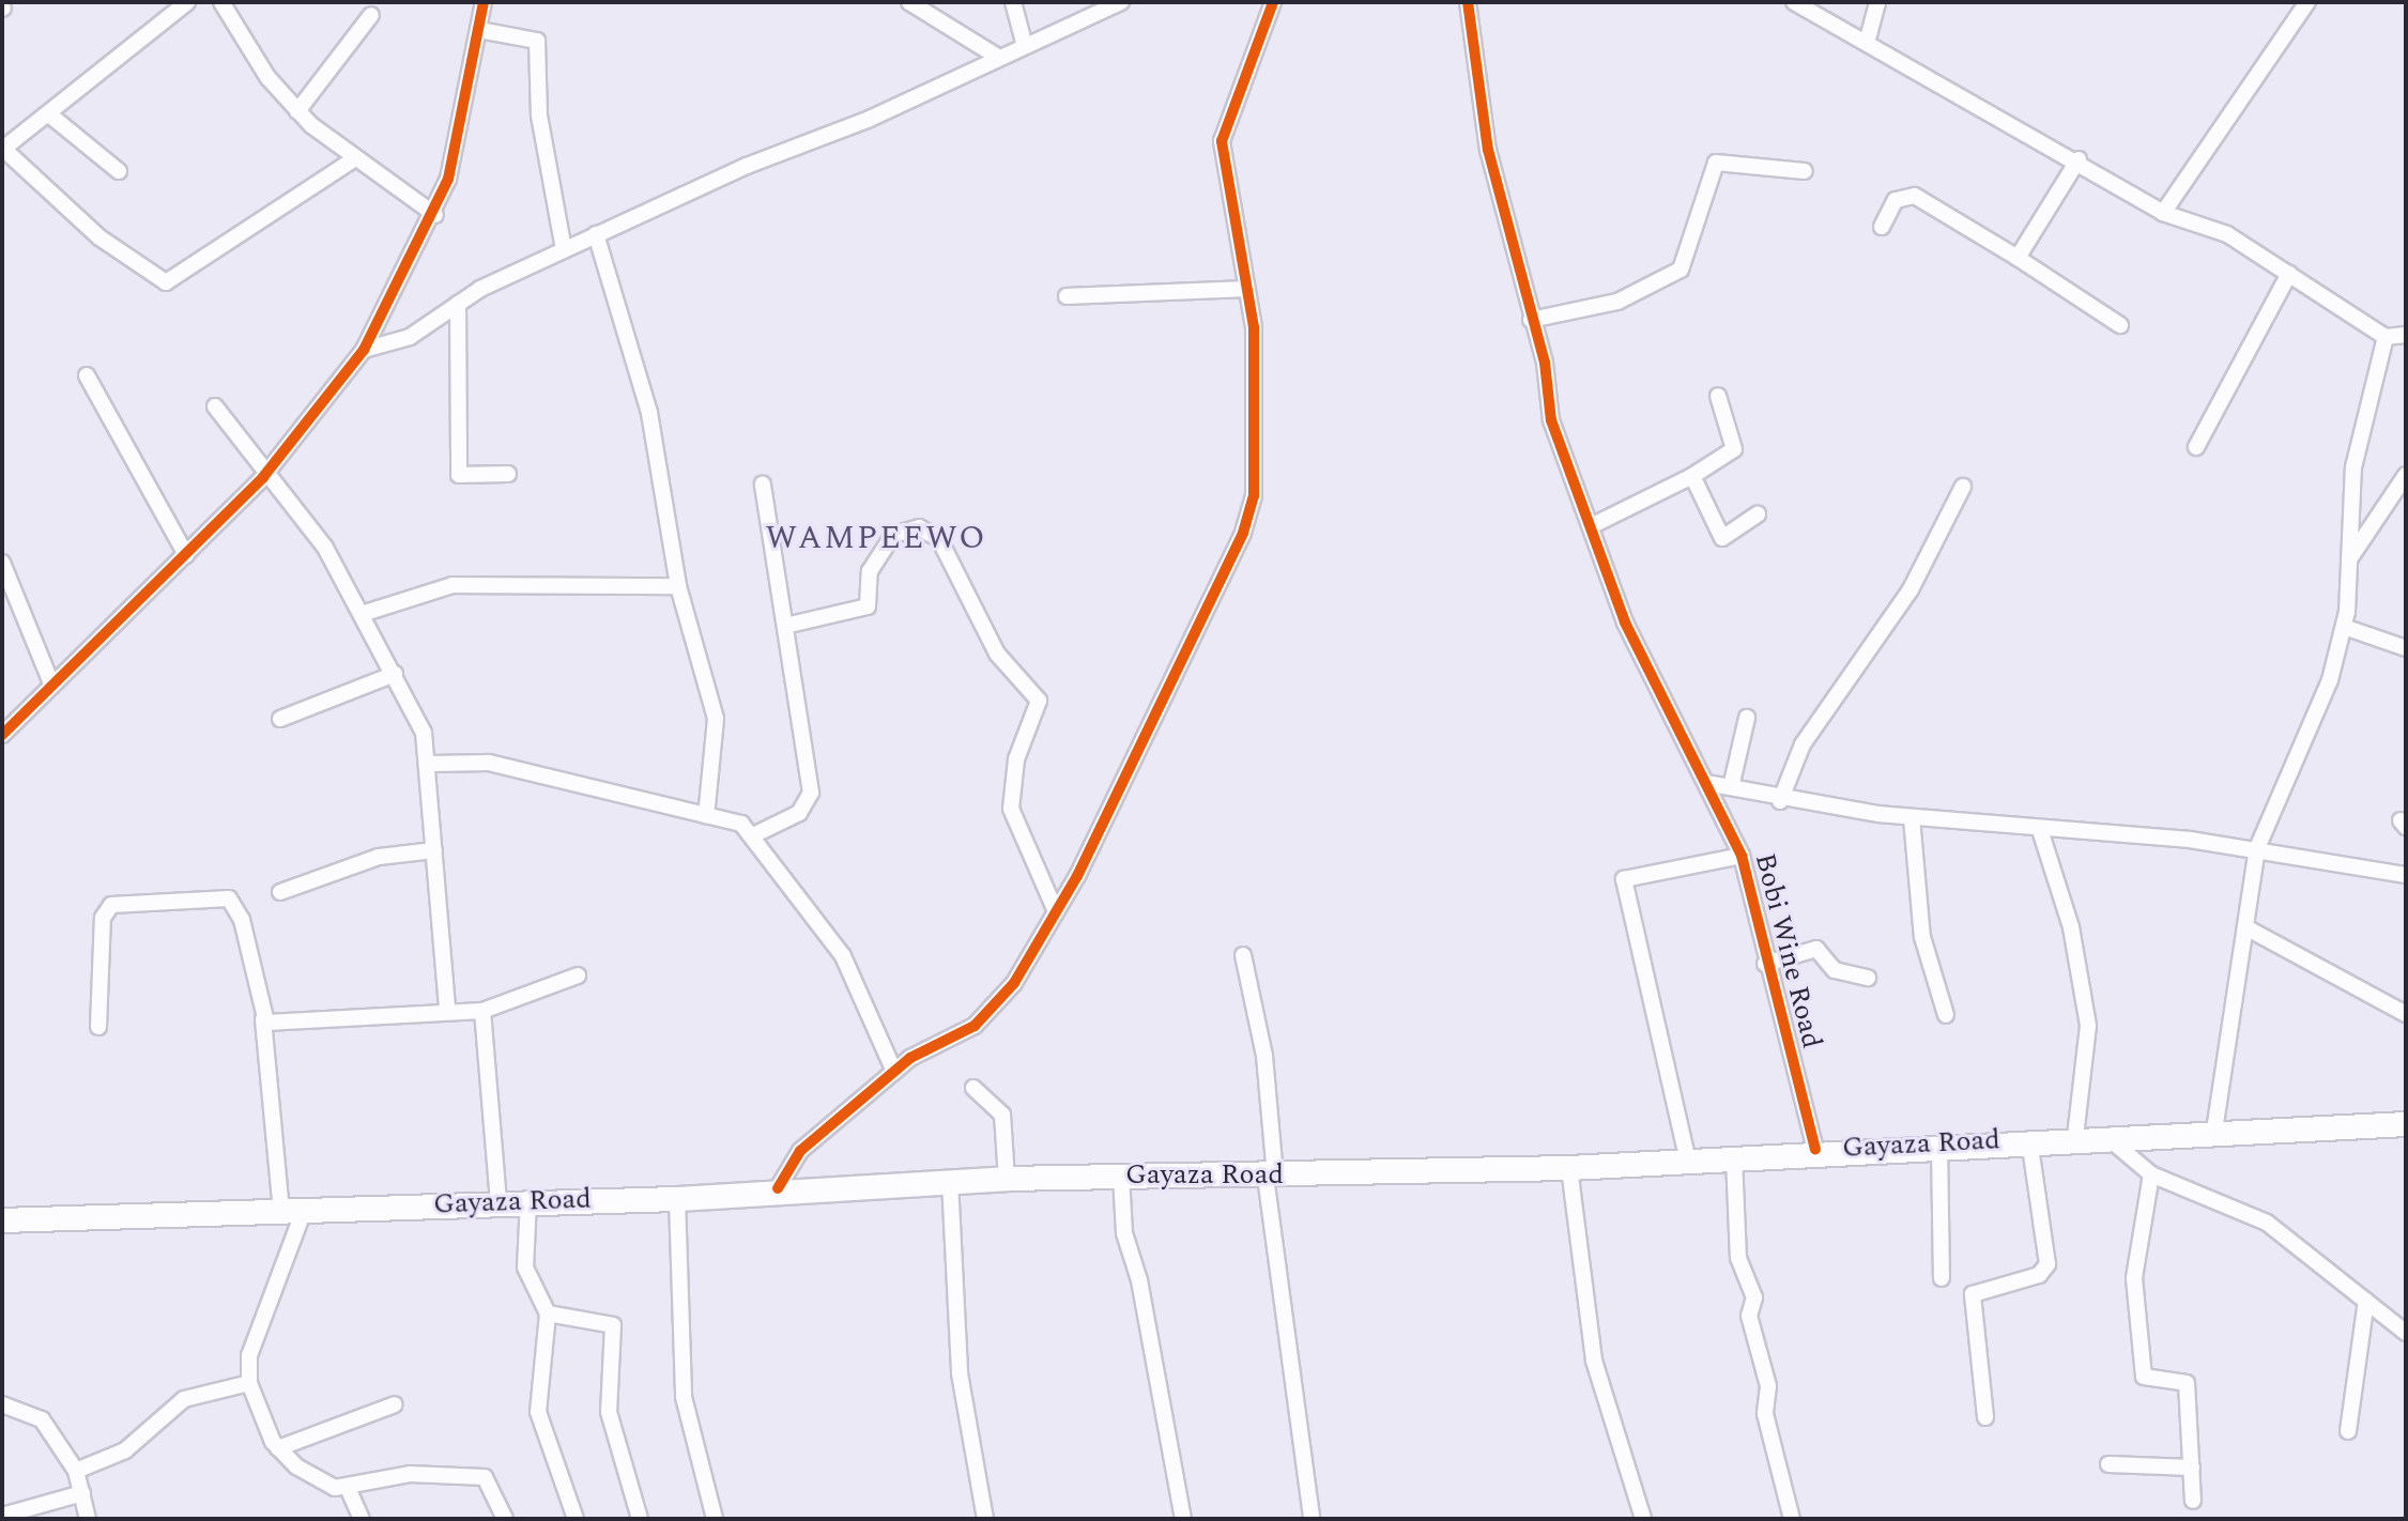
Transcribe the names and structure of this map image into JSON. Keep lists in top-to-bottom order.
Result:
{
  "streets": {
    "main road": ["Gayaza Road"],
    "street": ["Bobi Wine Road"]
  },
  "crossings": [
    ["Bobi Wine Road", "Gayaza Road"]
  ],
  "districts": ["WAMPEEWO"]
}
